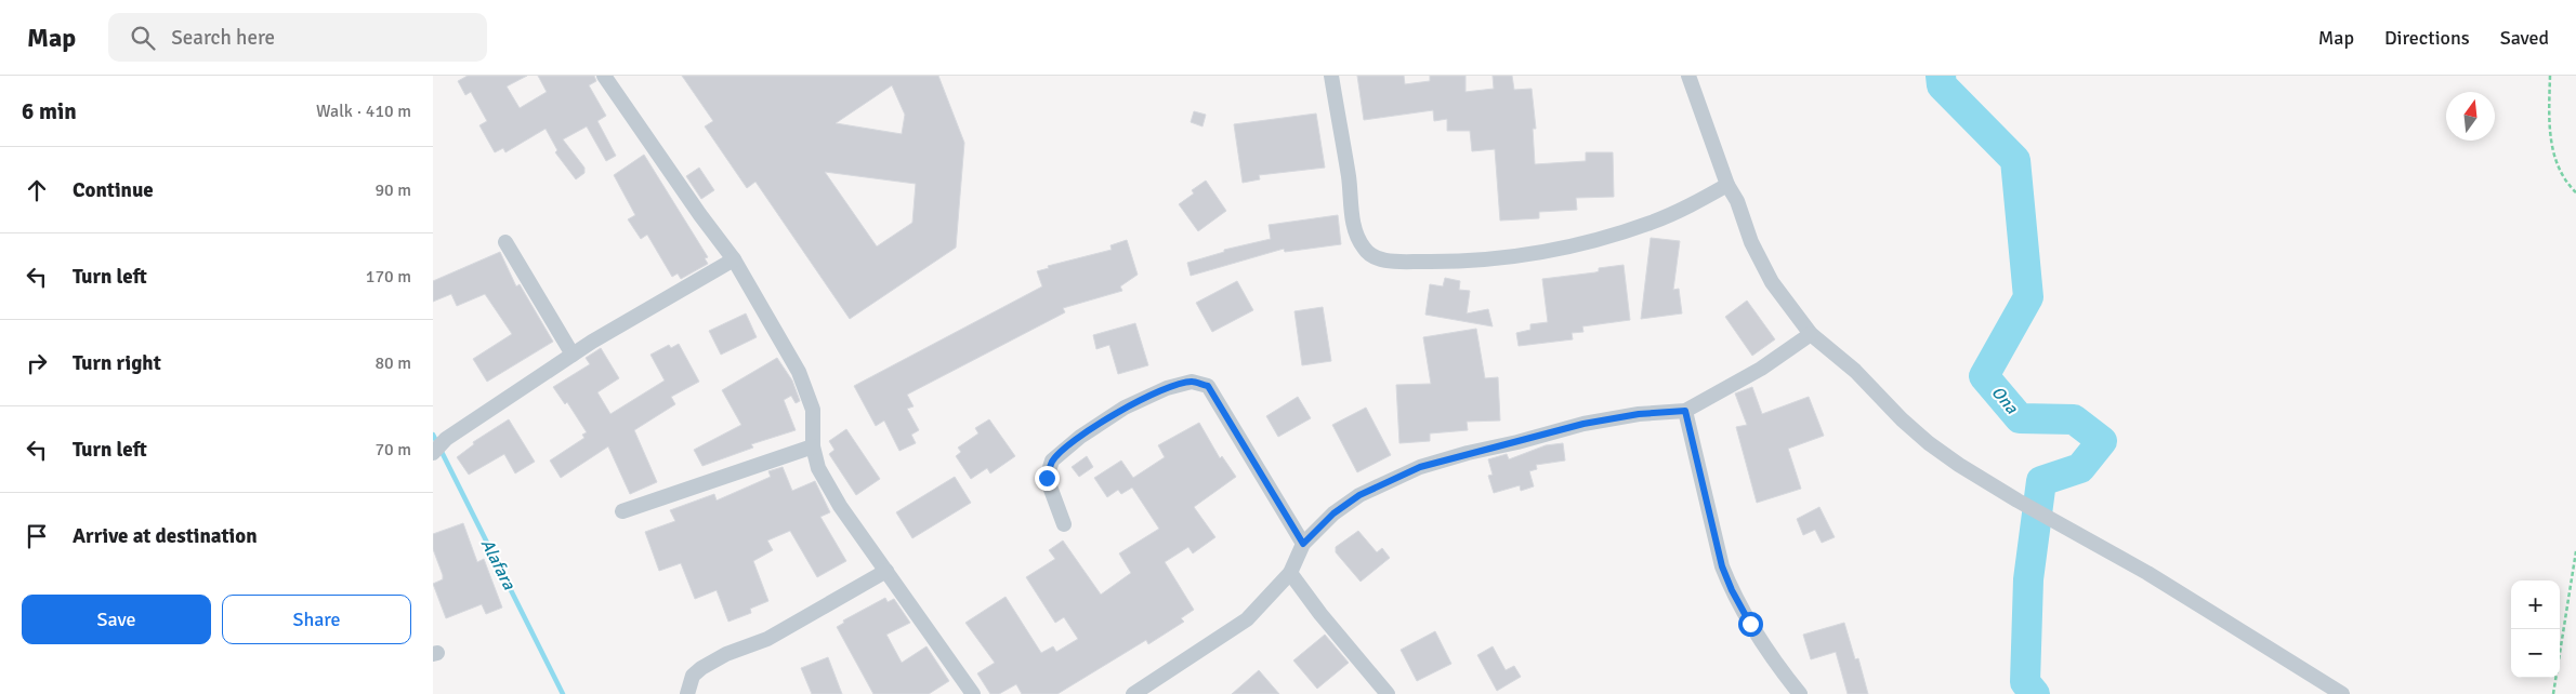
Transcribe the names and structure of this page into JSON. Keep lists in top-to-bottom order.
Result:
{
  "water": ["Ona", "Alafara"],
  "north": "top",
  "page": {
    "header": "Map",
    "search": "Search here",
    "nav": ["Map", "Directions", "Saved"],
    "heading": ["6 min", "Walk · 410 m"],
    "list": [
      ["Continue", "90 m"],
      ["Turn left", "170 m"],
      ["Turn right", "80 m"],
      ["Turn left", "70 m"],
      "Arrive at destination"
    ],
    "buttons": ["Save", "Share"],
    "map_buttons": ["+", "−"]
  }
}
